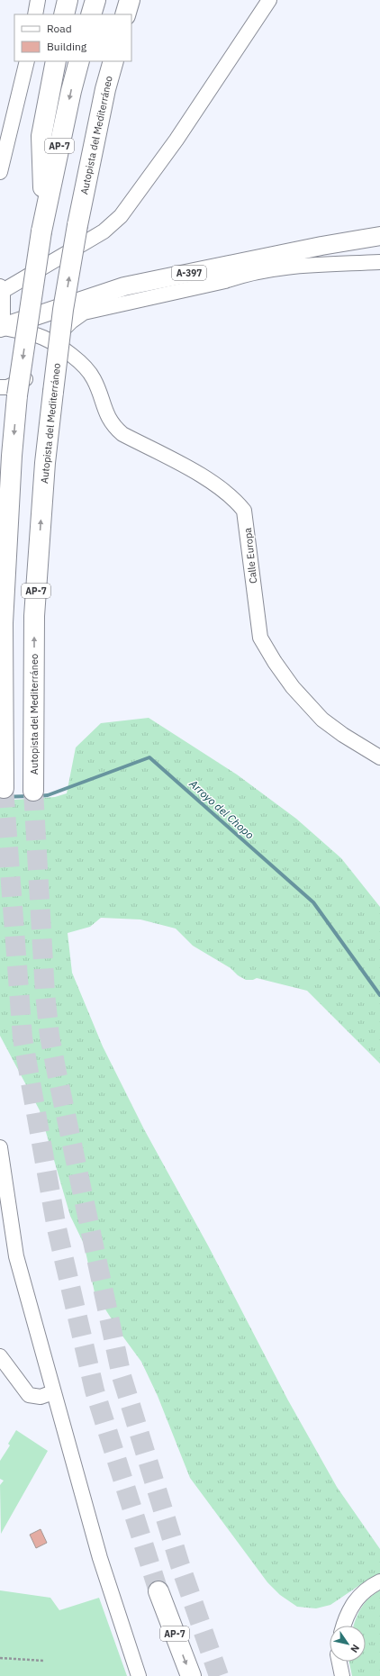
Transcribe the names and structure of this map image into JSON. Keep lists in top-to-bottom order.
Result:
{
  "streets": {
    "highway": ["Autopista del Mediterráneo", "AP-7"],
    "main road": ["A-397"],
    "street": ["Calle Europa"]
  },
  "water": ["Arroyo del Chopo"],
  "legend": ["Road", "Building"],
  "north": "bottom right"
}
